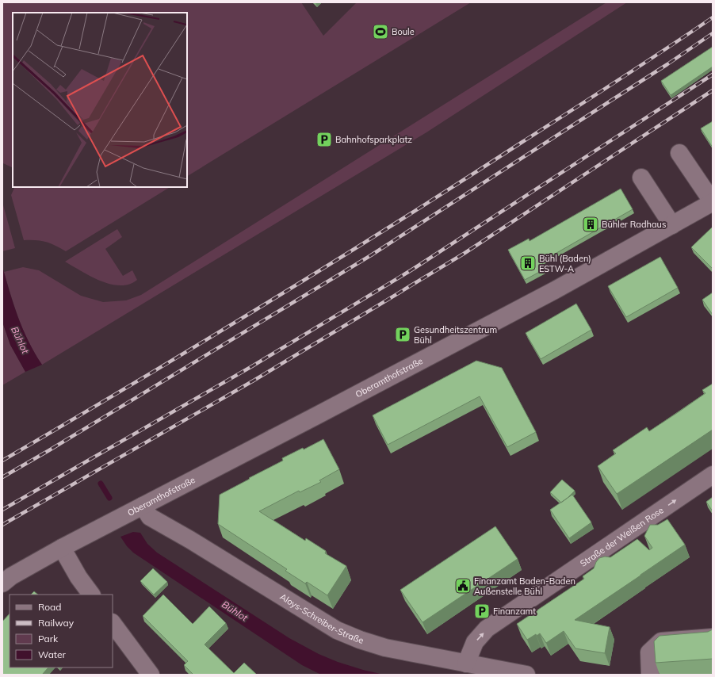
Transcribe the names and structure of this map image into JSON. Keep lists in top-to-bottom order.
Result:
{
  "streets": {
    "street": ["Oberamthofstraße", "Straße der Weißen Rose", "Aloys-Schreiber-Straße"]
  },
  "crossings": [
    ["Oberamthofstraße", "Aloys-Schreiber-Straße"],
    ["Straße der Weißen Rose", "Aloys-Schreiber-Straße"]
  ],
  "one_way": ["Straße der Weißen Rose"],
  "water": ["Bühlot"],
  "places": {
    "sports": ["Boule"],
    "parking": ["Bahnhofsparkplatz", "Gesundheitszentrum Bühl", "Finanzamt"],
    "building": ["Bühler Radhaus", "Bühl (Baden) ESTW-A"],
    "public building": ["Finanzamt Baden-Baden Außenstelle Bühl"]
  },
  "legend": [
    "Road",
    "Railway",
    "Park",
    "Water"
  ]
}
